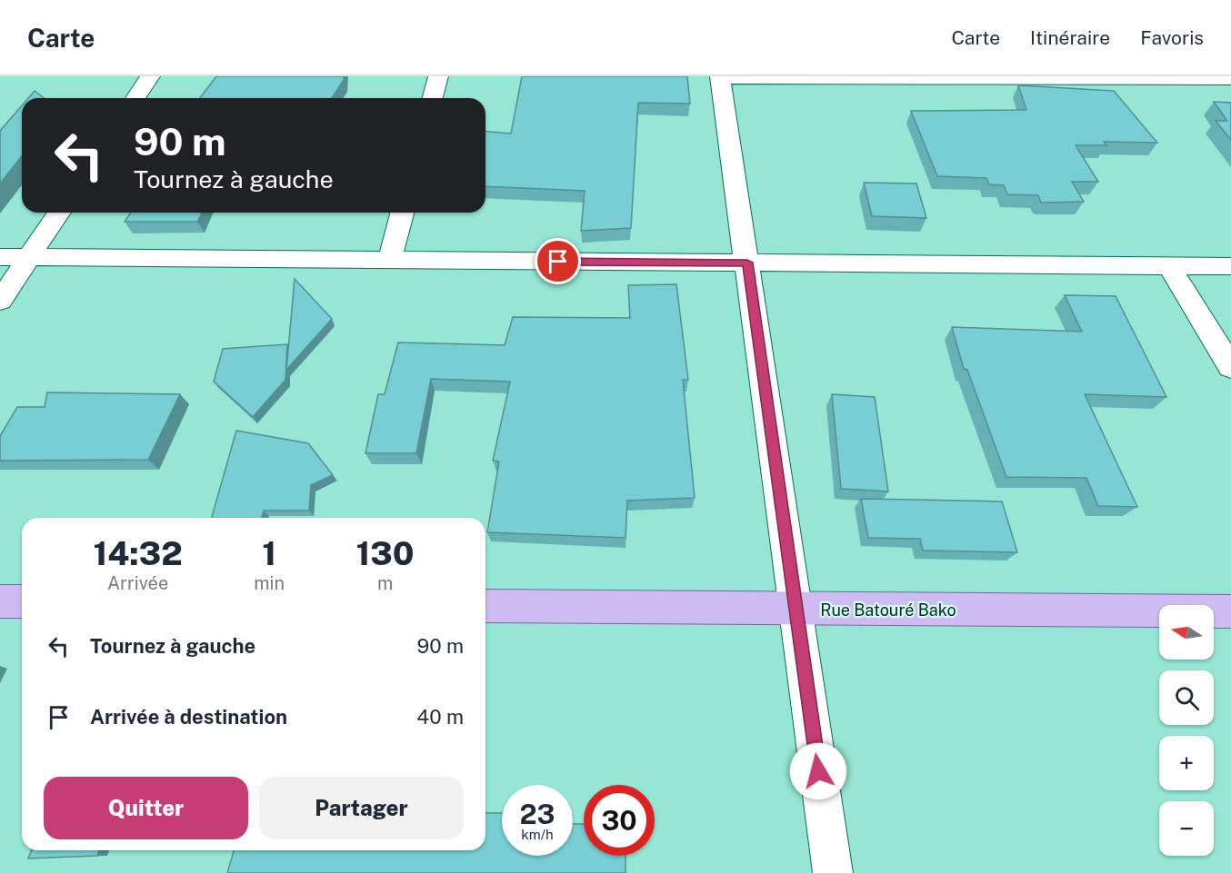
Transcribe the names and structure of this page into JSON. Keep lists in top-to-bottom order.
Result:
{
  "streets": {
    "main road": ["Rue Batouré Bako"]
  },
  "north": "left",
  "page": {
    "header": "Carte",
    "nav": ["Carte", "Itinéraire", "Favoris"],
    "turn": ["90 m", "Tournez à gauche"],
    "eta": [
      "14:32",
      "Arrivée",
      "1",
      "min",
      "130",
      "m"
    ],
    "map_buttons": ["+", "−"],
    "list": [
      {
        "name": "Tournez à gauche",
        "value": "90 m"
      },
      {
        "name": "Arrivée à destination",
        "value": "40 m"
      }
    ],
    "buttons": ["Quitter", "Partager"],
    "speed": "23 km/h",
    "limit": "30"
  }
}
